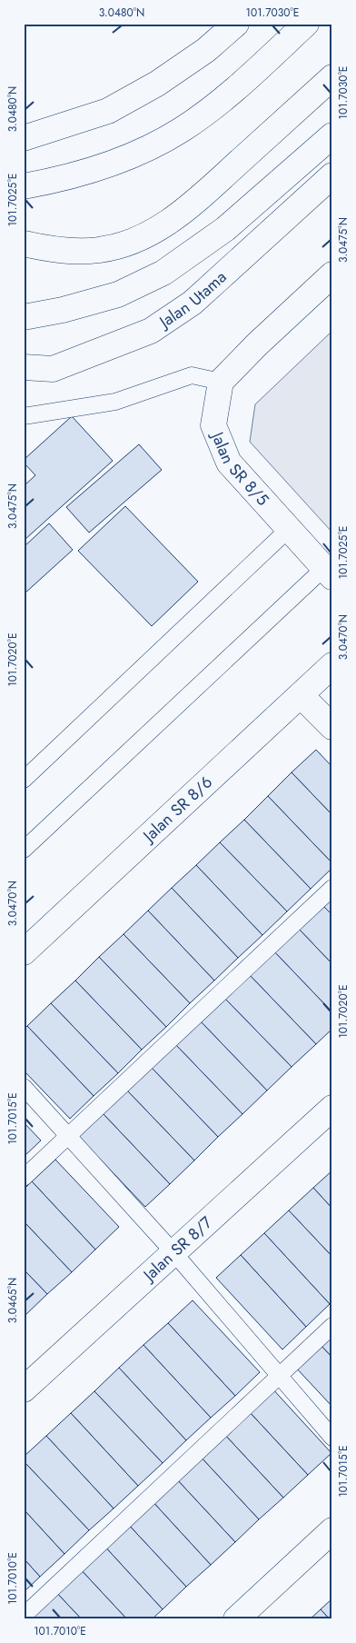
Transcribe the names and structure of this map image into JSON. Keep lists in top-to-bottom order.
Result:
{
  "streets": {
    "main road": [
      "Jalan Utama",
      "Jalan SR 8/5",
      "Jalan SR 8/6",
      "Jalan SR 8/7"
    ]
  },
  "coordinates": [
    "3.0480°N",
    "101.7030°E",
    "101.7025°E",
    "3.0475°N",
    "3.0470°N",
    "101.7020°E",
    "101.7015°E",
    "3.0465°N",
    "101.7010°E"
  ]
}
